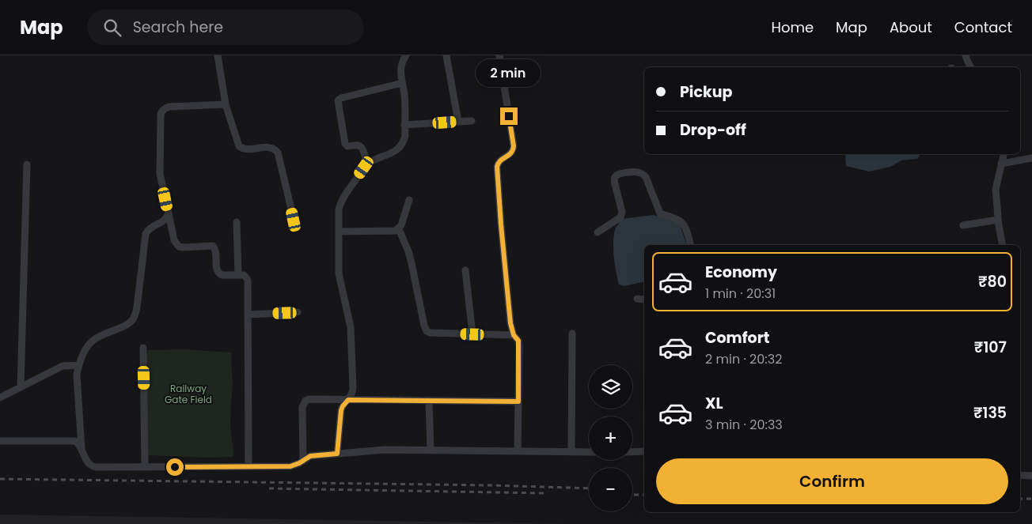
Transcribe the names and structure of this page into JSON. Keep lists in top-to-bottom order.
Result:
{
  "parks": ["Railway Gate Field"],
  "page": {
    "header": "Map",
    "search": "Search here",
    "nav": [
      "Home",
      "Map",
      "About",
      "Contact"
    ],
    "bubble": "2 min",
    "banner": ["Pickup", "Drop-off"],
    "list": [
      {
        "name": "Economy",
        "note": "1 min · 20:31",
        "value": "₹80"
      },
      {
        "name": "Comfort",
        "note": "2 min · 20:32",
        "value": "₹107"
      },
      {
        "name": "XL",
        "note": "3 min · 20:33",
        "value": "₹135"
      }
    ],
    "map_buttons": ["+", "−"],
    "buttons": "Confirm"
  }
}
